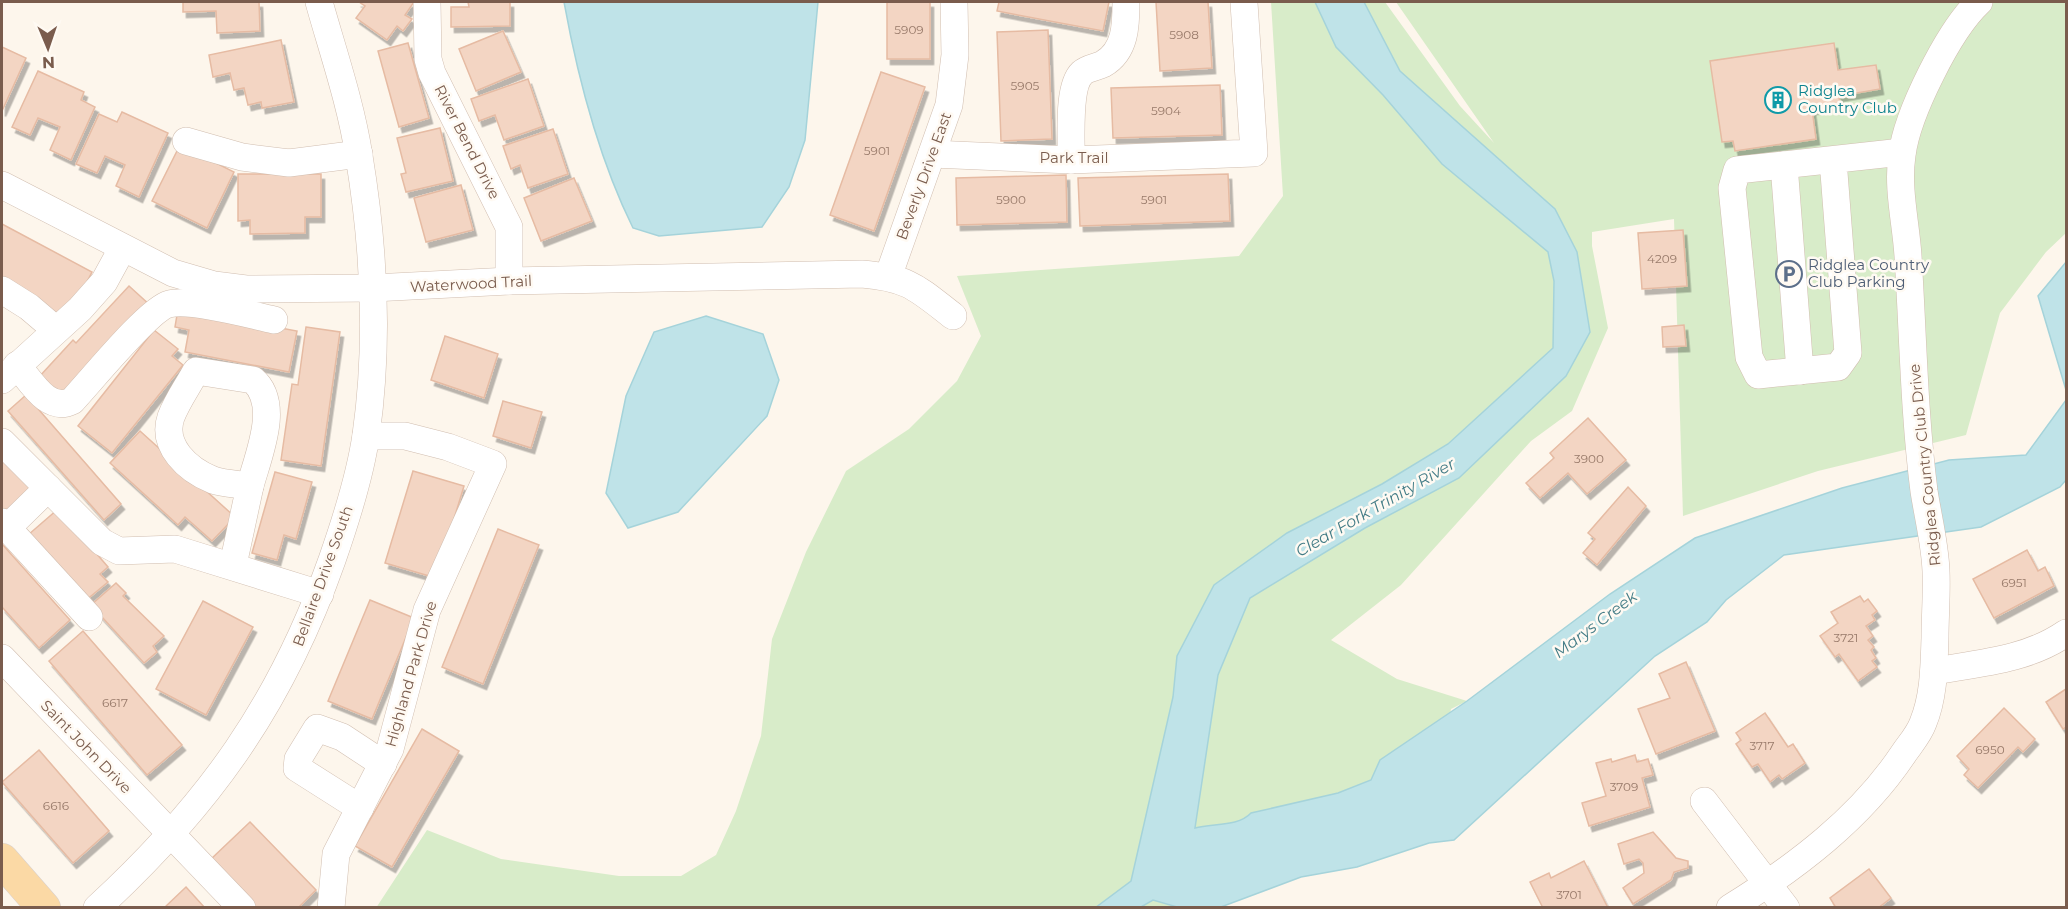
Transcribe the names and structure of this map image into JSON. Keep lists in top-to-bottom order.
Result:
{
  "streets": {
    "street": [
      "River Bend Drive",
      "Park Trail",
      "Beverly Drive East",
      "Waterwood Trail",
      "Ridglea Country Club Drive",
      "Bellaire Drive South",
      "Highland Park Drive",
      "Saint John Drive"
    ]
  },
  "crossings": [
    ["River Bend Drive", "Waterwood Trail"],
    ["Park Trail", "Beverly Drive East"],
    ["Beverly Drive East", "Waterwood Trail"],
    ["Waterwood Trail", "Bellaire Drive South"],
    ["Bellaire Drive South", "Highland Park Drive"],
    ["Bellaire Drive South", "Saint John Drive"]
  ],
  "water": ["Clear Fork Trinity River", "Marys Creek"],
  "places": {
    "building": ["Ridglea Country Club"],
    "parking": ["Ridglea Country Club Parking"]
  },
  "house_numbers": [
    "5909",
    "5908",
    "5905",
    "5904",
    "5901",
    "5900",
    "5901",
    "4209",
    "3900",
    "6951",
    "3721",
    "6617",
    "3717",
    "6950",
    "3709",
    "6616",
    "3701"
  ],
  "north": "bottom"
}
